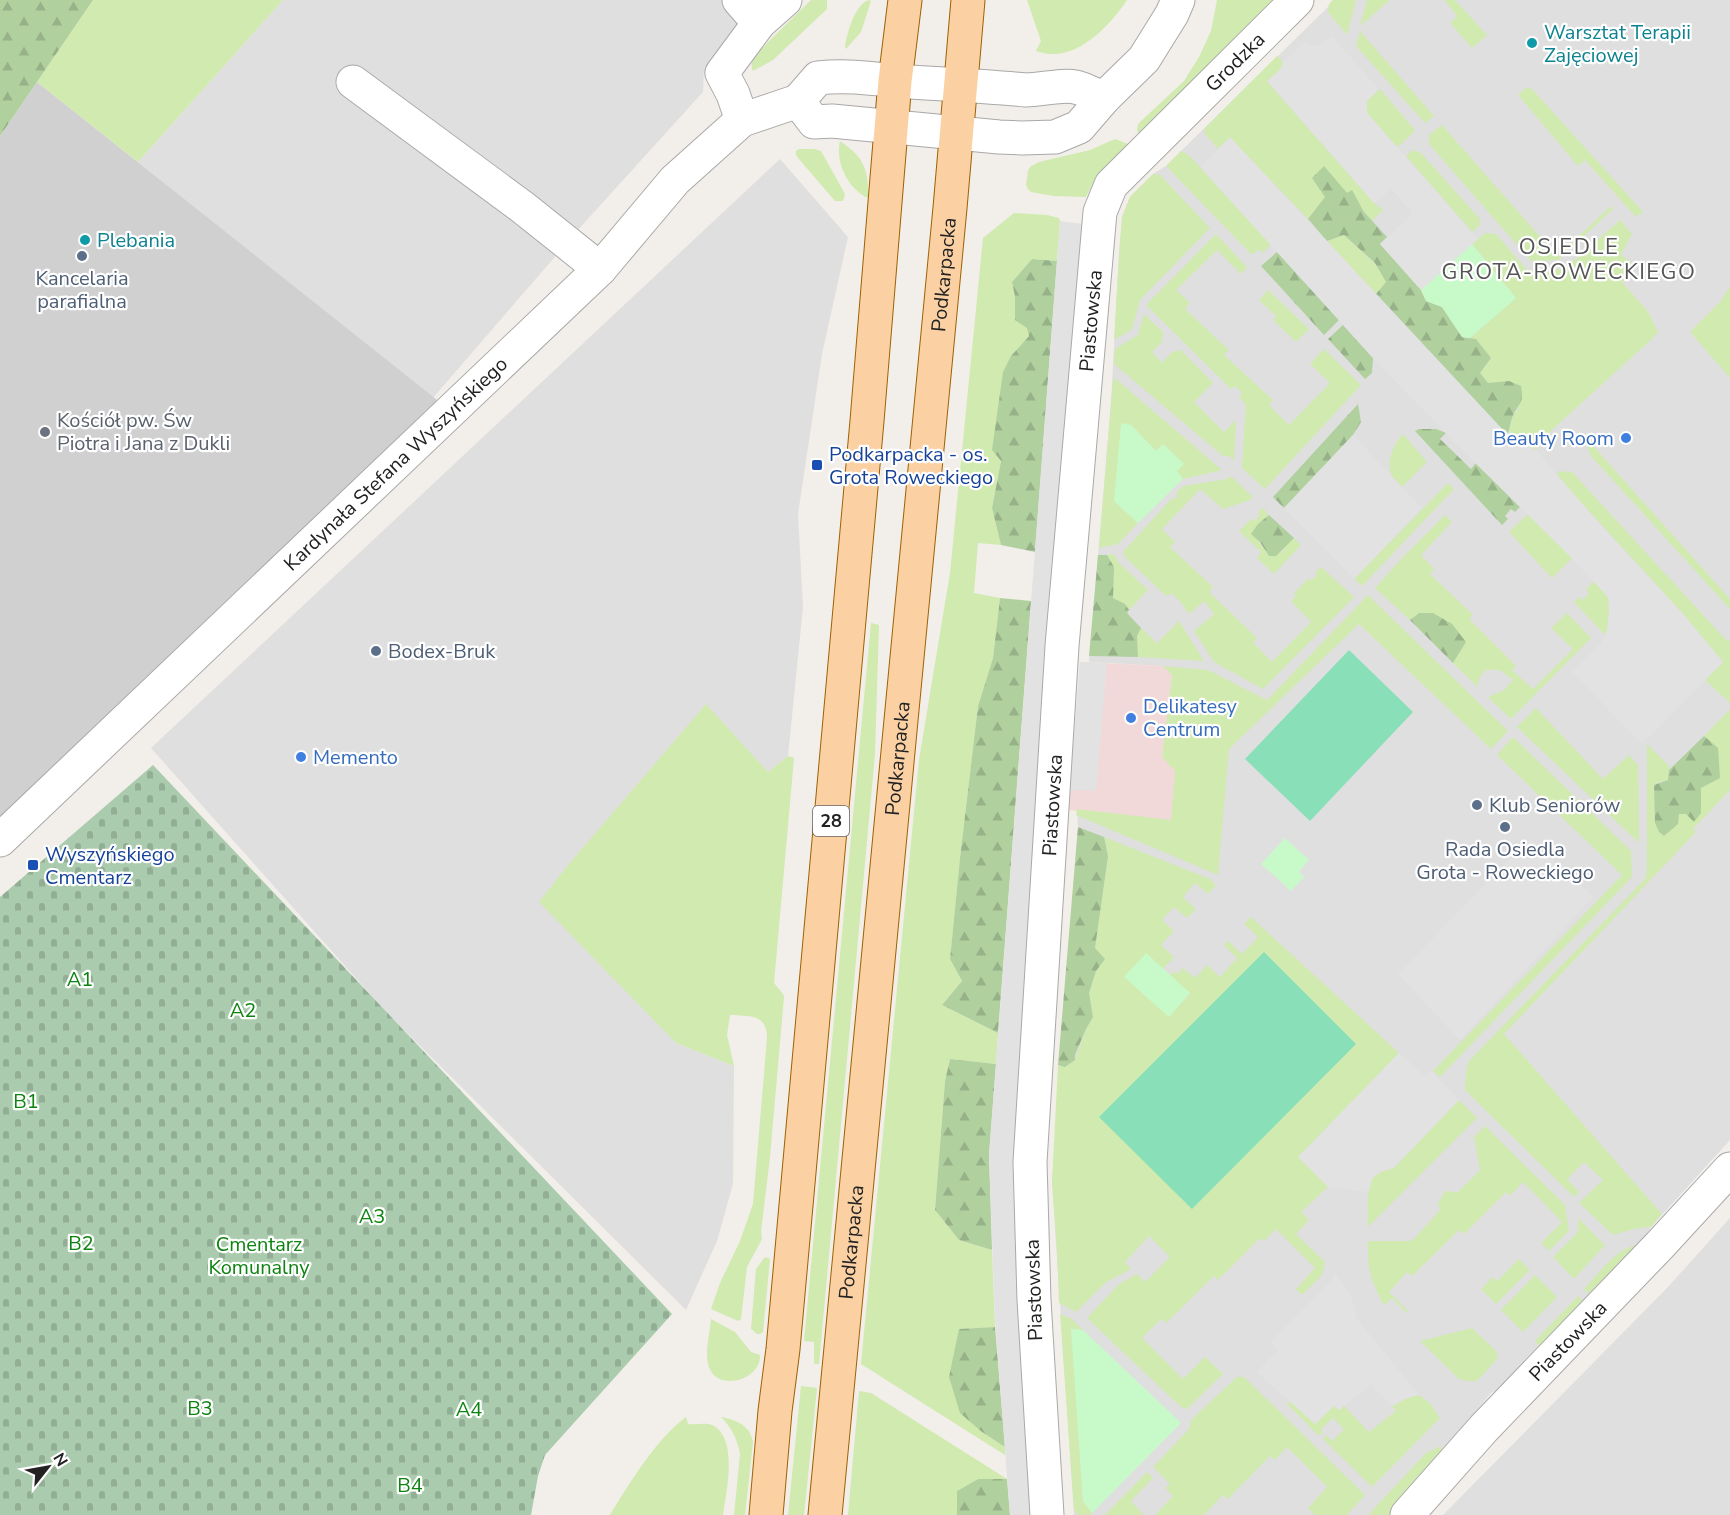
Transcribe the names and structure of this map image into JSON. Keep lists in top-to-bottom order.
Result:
{
  "streets": {
    "main road": ["Podkarpacka", "28"],
    "street": ["Grodzka", "Piastowska", "Kardynała Stefana Wyszyńskiego"]
  },
  "crossings": [
    ["Grodzka", "Piastowska"]
  ],
  "districts": ["OSIEDLE GROTA-ROWECKIEGO"],
  "parks": [
    "A1",
    "A2",
    "B1",
    "A3",
    "B2",
    "Cmentarz Komunalny",
    "B3",
    "A4",
    "B4"
  ],
  "places": {
    "other": [
      "Warsztat Terapii Zajęciowej",
      "Plebania",
      "Kancelaria parafialna",
      "Kościół pw. Św Piotra i Jana z Dukli",
      "Beauty Room",
      "Bodex-Bruk",
      "Delikatesy Centrum",
      "Memento",
      "Klub Seniorów",
      "Rada Osiedla Grota - Roweckiego"
    ],
    "transit": ["Podkarpacka - os. Grota Roweckiego", "Wyszyńskiego Cmentarz"]
  },
  "north": "top right"
}
